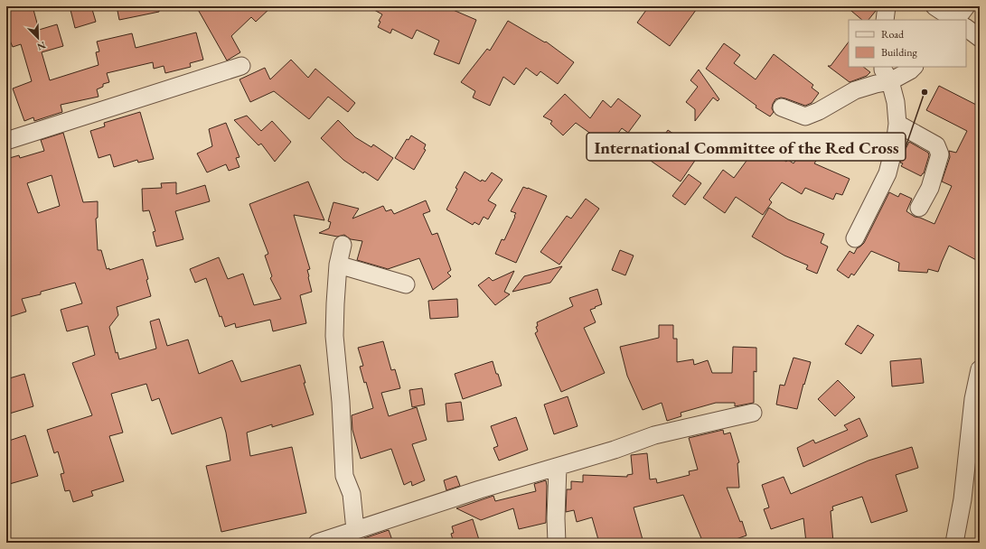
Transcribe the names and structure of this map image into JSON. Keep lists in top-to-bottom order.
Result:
{
  "places": ["International Committee of the Red Cross"],
  "legend": ["Road", "Building"],
  "north": "bottom right"
}
